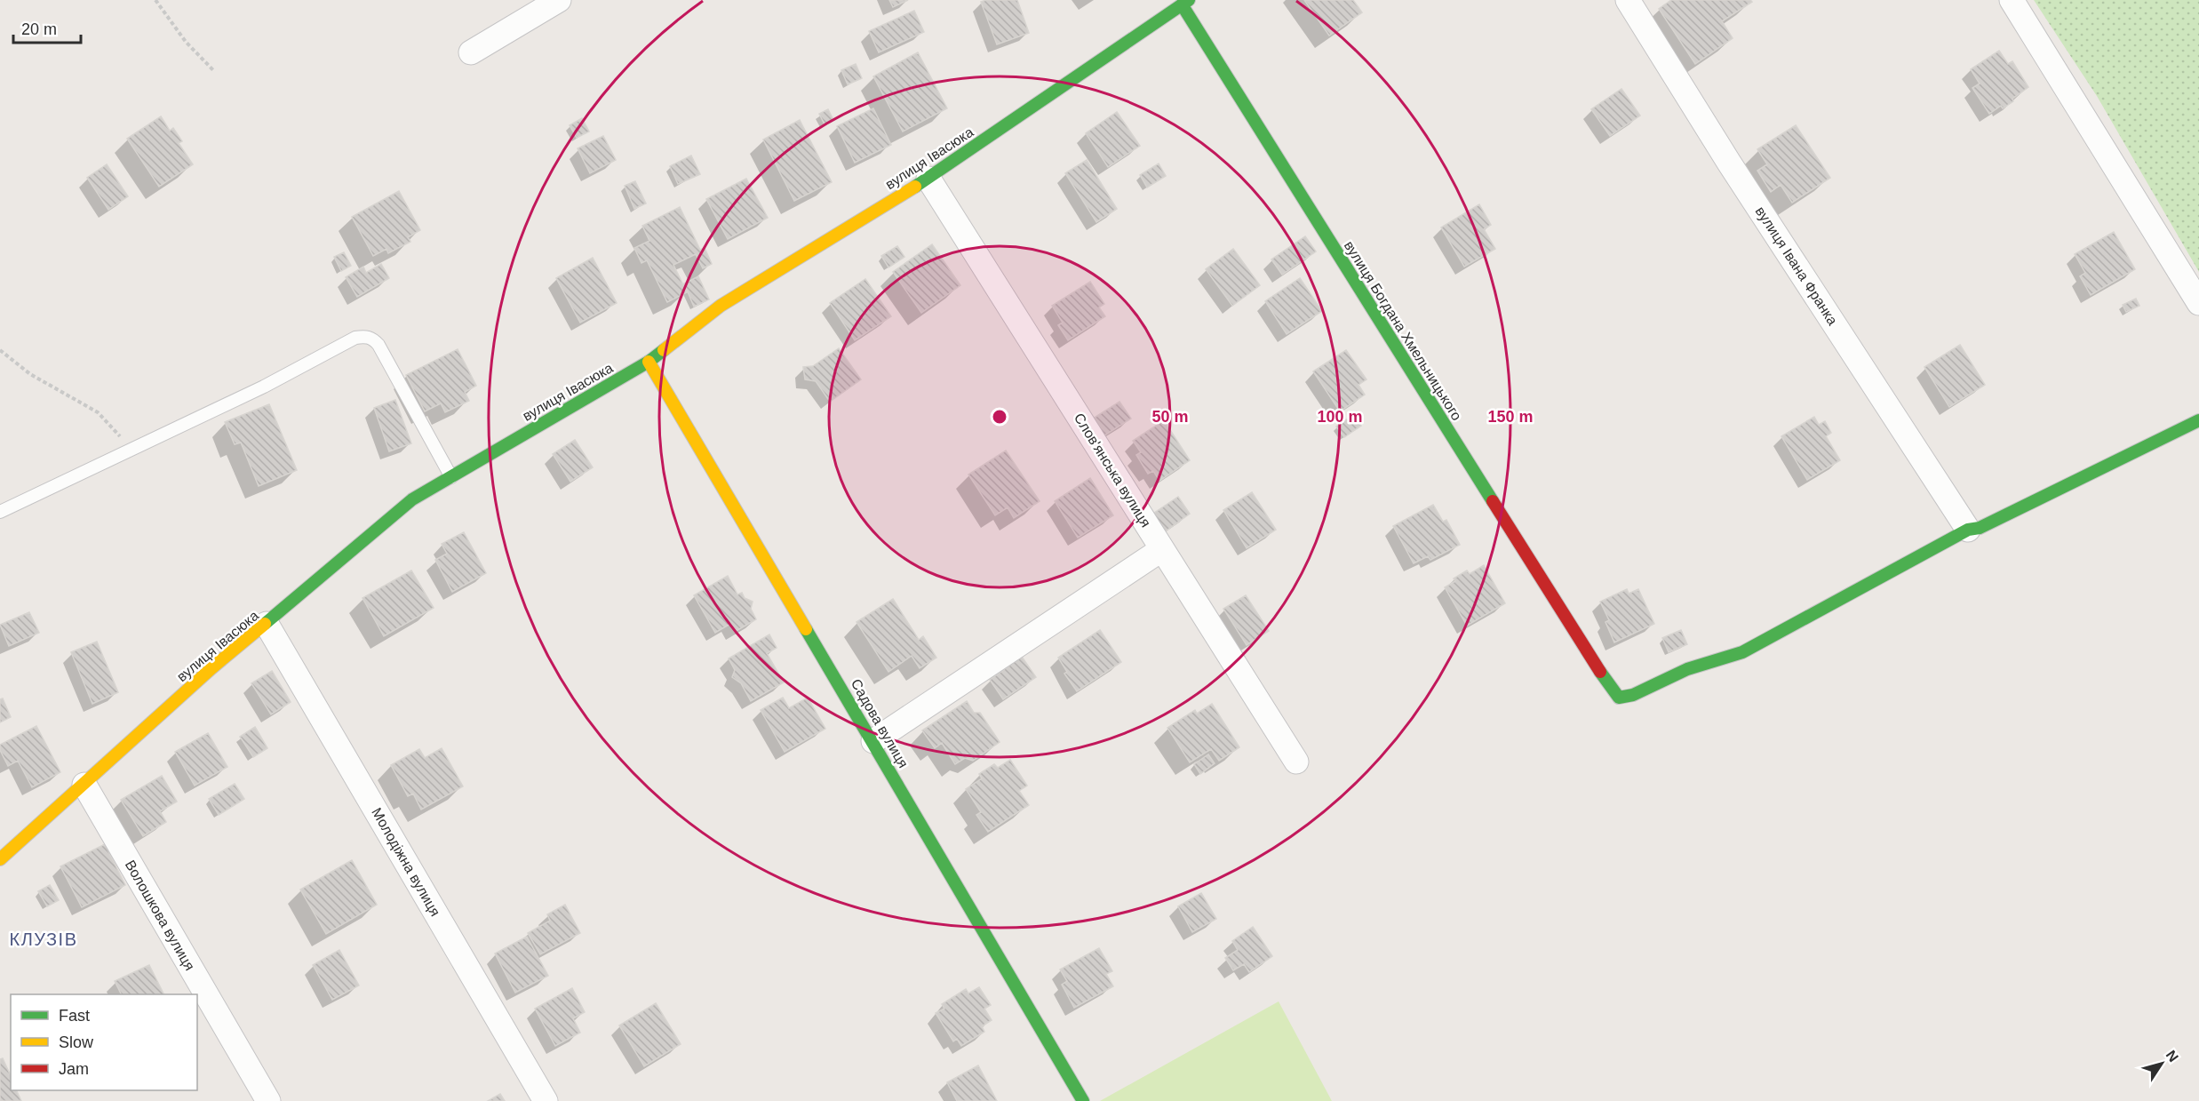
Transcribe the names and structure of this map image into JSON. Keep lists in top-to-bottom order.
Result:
{
  "streets": {
    "street": [
      "вулиця Івасюка",
      "вулиця Івана Франка",
      "вулиця Богдана Хмельницького",
      "Слов'янська вулиця",
      "Садова вулиця",
      "Молодіжна вулиця",
      "Волошкова вулиця"
    ]
  },
  "crossings": [
    ["вулиця Івасюка", "вулиця Богдана Хмельницького"],
    ["вулиця Івасюка", "Слов'янська вулиця"],
    ["вулиця Івасюка", "Садова вулиця"],
    ["вулиця Івасюка", "Молодіжна вулиця"],
    ["вулиця Івасюка", "Волошкова вулиця"],
    ["вулиця Івана Франка", "вулиця Богдана Хмельницького"]
  ],
  "districts": ["КЛУЗІВ"],
  "legend": ["Fast", "Slow", "Jam"],
  "scale_bar": "20 m",
  "north": "top right",
  "rings": ["50 m", "100 m", "150 m"]
}
